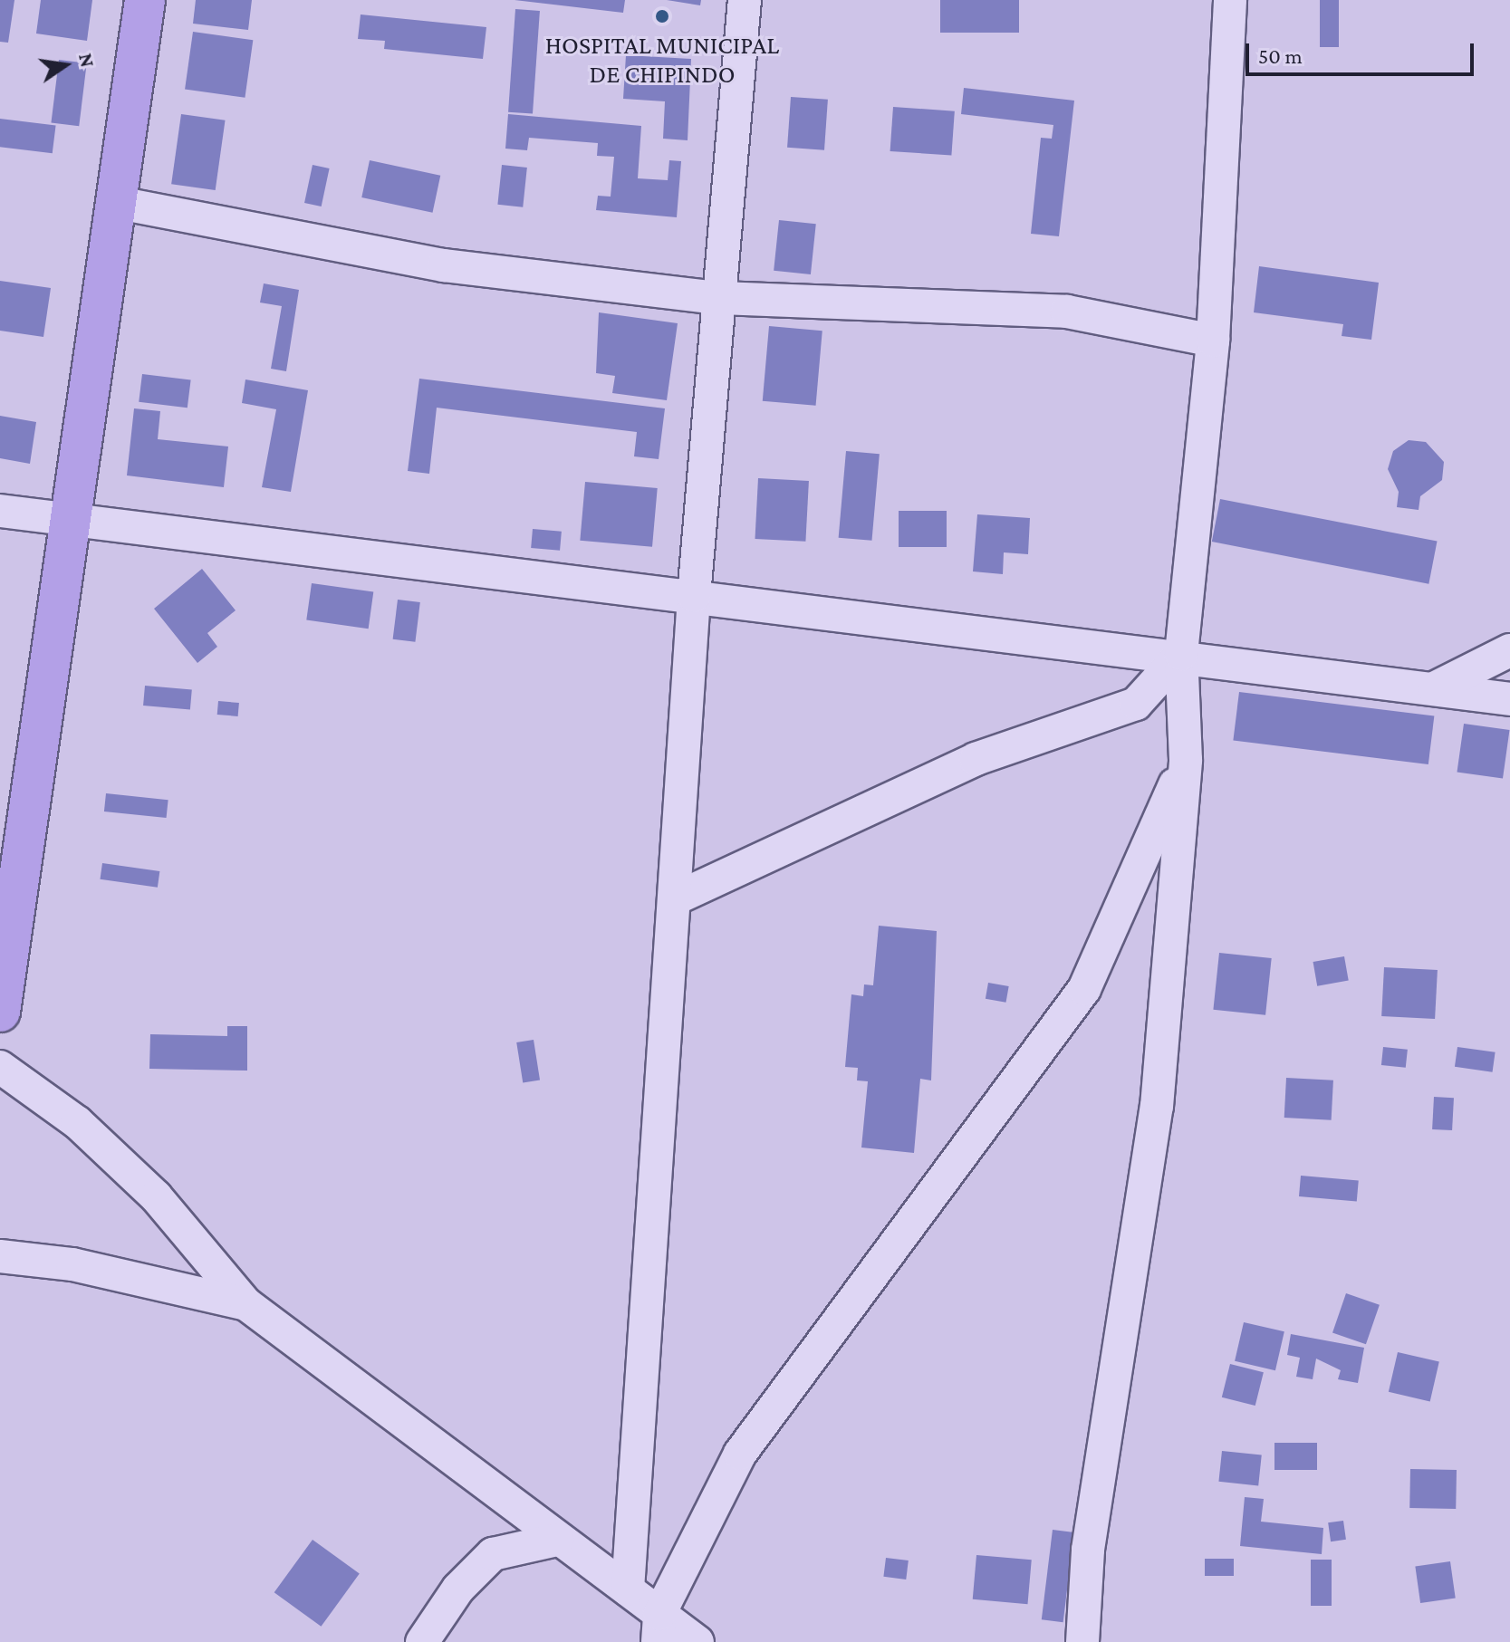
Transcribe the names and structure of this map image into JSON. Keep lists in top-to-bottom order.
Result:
{
  "places": ["HOSPITAL MUNICIPAL DE CHIPINDO"],
  "scale_bar": "50 m",
  "north": "right"
}
